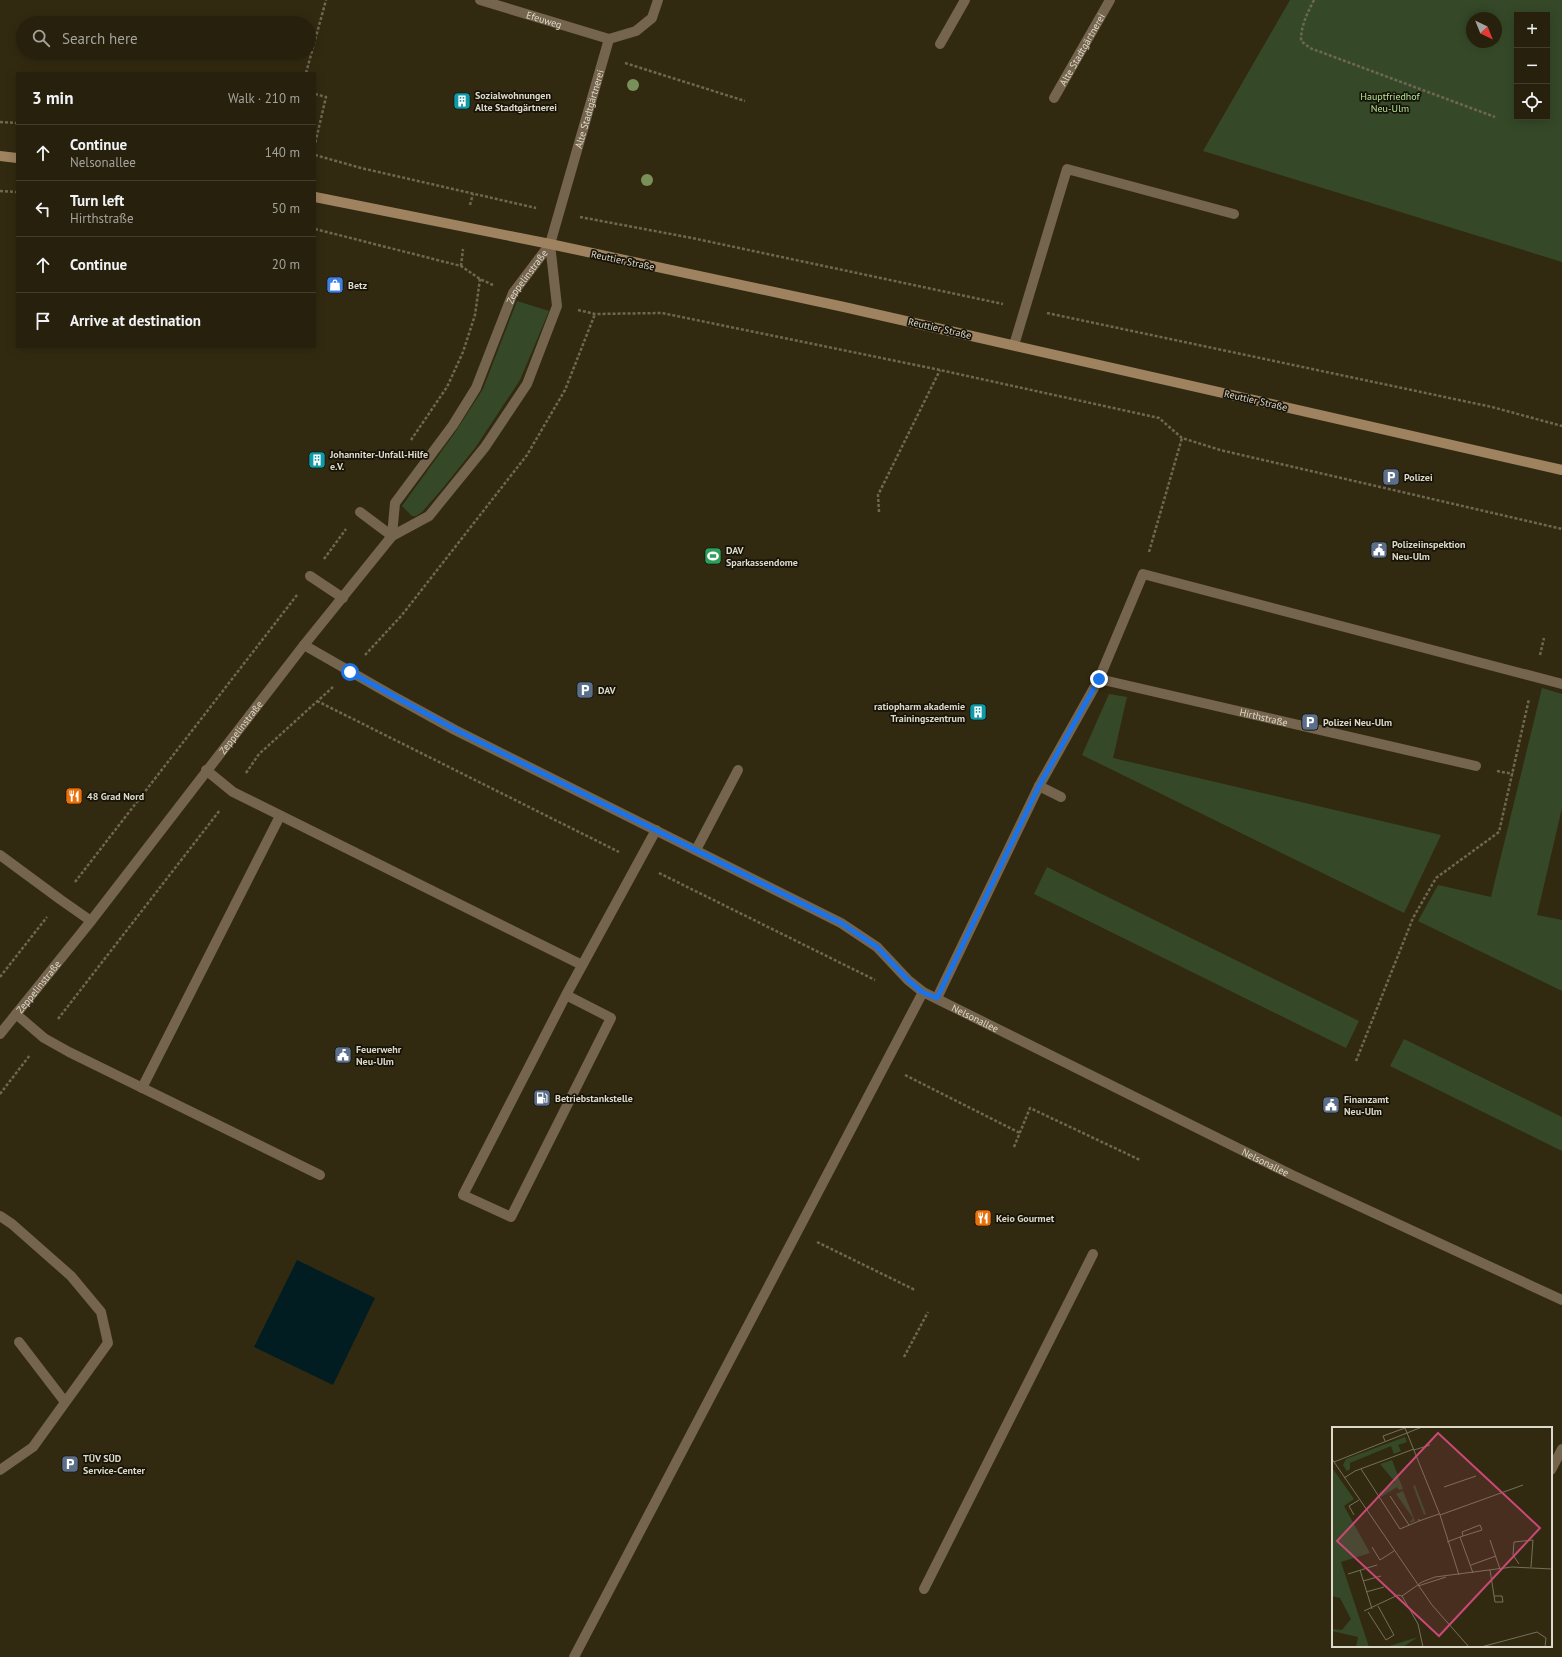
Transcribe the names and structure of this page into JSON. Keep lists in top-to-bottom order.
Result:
{
  "streets": {
    "main road": ["Reuttier Straße"],
    "street": [
      "Efeuweg",
      "Alte Stadtgärtnerei",
      "Zeppelinstraße",
      "Hirthstraße",
      "Nelsonallee"
    ]
  },
  "crossings": [
    ["Efeuweg", "Alte Stadtgärtnerei"],
    ["Alte Stadtgärtnerei", "Reuttier Straße"],
    ["Alte Stadtgärtnerei", "Zeppelinstraße"],
    ["Reuttier Straße", "Zeppelinstraße"],
    ["Zeppelinstraße", "Nelsonallee"]
  ],
  "parks": ["Hauptfriedhof Neu-Ulm"],
  "places": {
    "building": ["Sozialwohnungen Alte Stadtgärtnerei", "Johanniter-Unfall-Hilfe e.V.", "ratiopharm akademie Trainingszentrum"],
    "shop": ["Betz"],
    "parking": [
      "Polizei",
      "DAV",
      "Polizei Neu-Ulm",
      "TÜV SÜD Service-Center"
    ],
    "public building": ["Polizeiinspektion Neu-Ulm", "Feuerwehr Neu-Ulm", "Finanzamt Neu-Ulm"],
    "sports": ["DAV Sparkassendome"],
    "restaurant": ["48 Grad Nord", "Keio Gourmet"],
    "fuel station": ["Betriebstankstelle"]
  },
  "north": "bottom right",
  "page": {
    "map_buttons": ["+", "−"],
    "search": "Search here",
    "heading": ["3 min", "Walk · 210 m"],
    "list": [
      ["Continue", "Nelsonallee", "140 m"],
      ["Turn left", "Hirthstraße", "50 m"],
      ["Continue", "20 m"],
      "Arrive at destination"
    ]
  }
}
